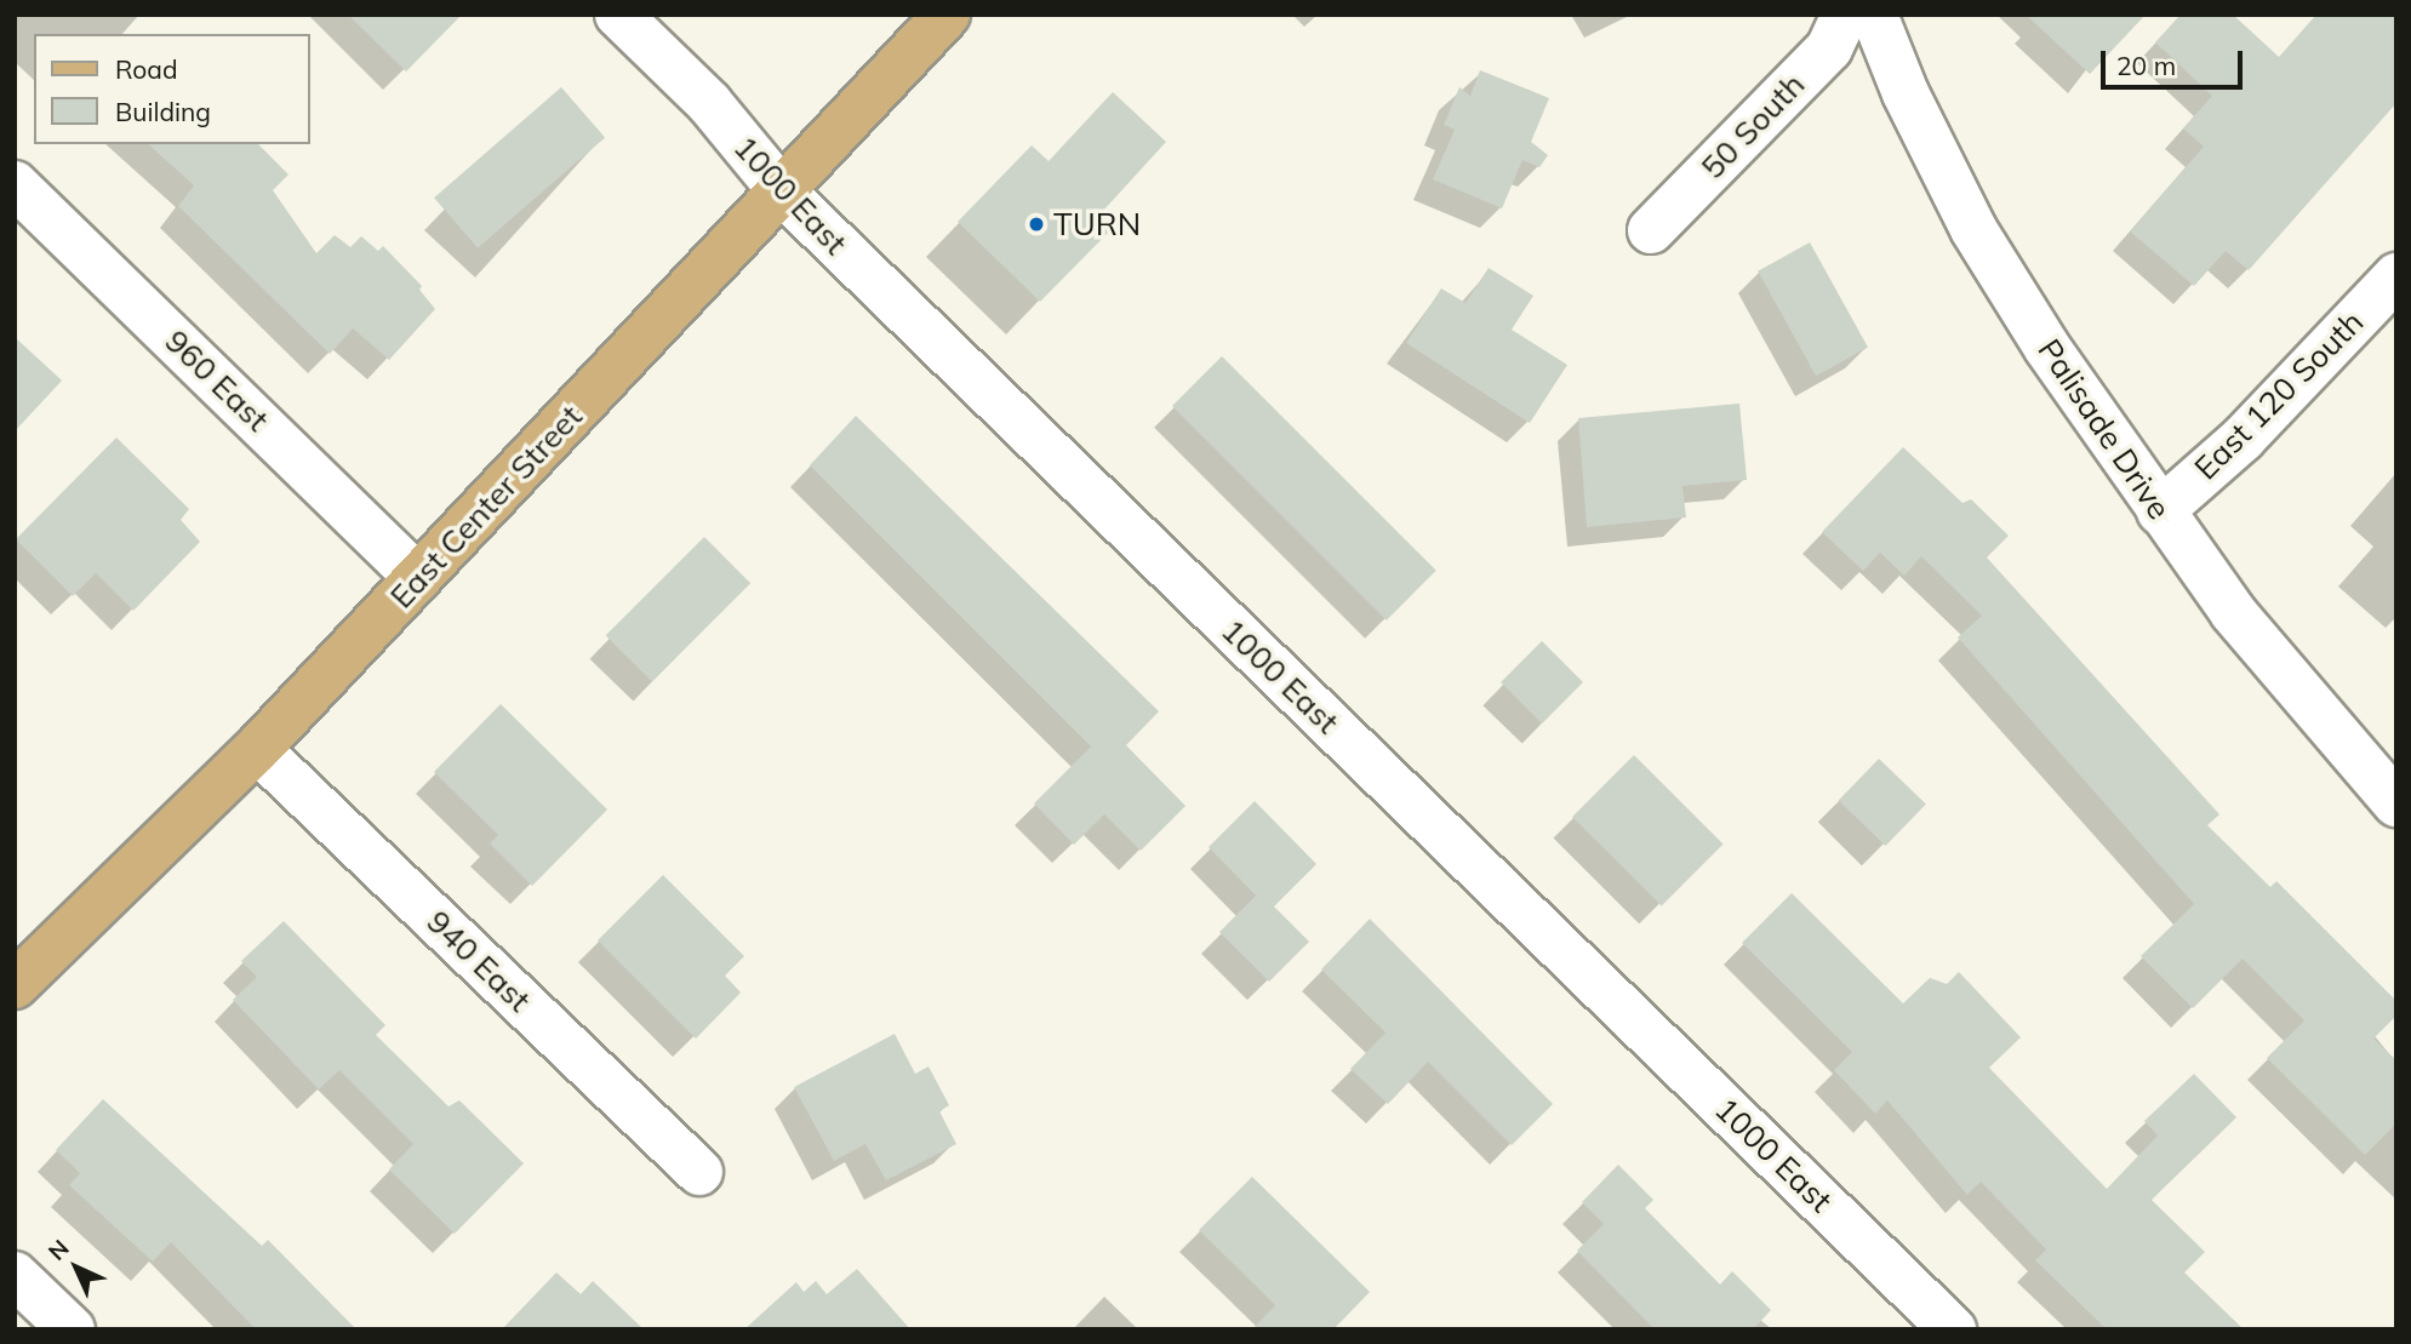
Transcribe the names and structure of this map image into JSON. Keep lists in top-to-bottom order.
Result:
{
  "streets": {
    "main road": ["East Center Street"],
    "street": [
      "50 South",
      "1000 East",
      "960 East",
      "East 120 South",
      "Palisade Drive",
      "940 East"
    ]
  },
  "crossings": [
    ["1000 East", "East Center Street"],
    ["960 East", "East Center Street"],
    ["East 120 South", "Palisade Drive"],
    ["East Center Street", "940 East"]
  ],
  "places": ["TURN"],
  "legend": ["Road", "Building"],
  "scale_bar": "20 m",
  "north": "top left"
}
